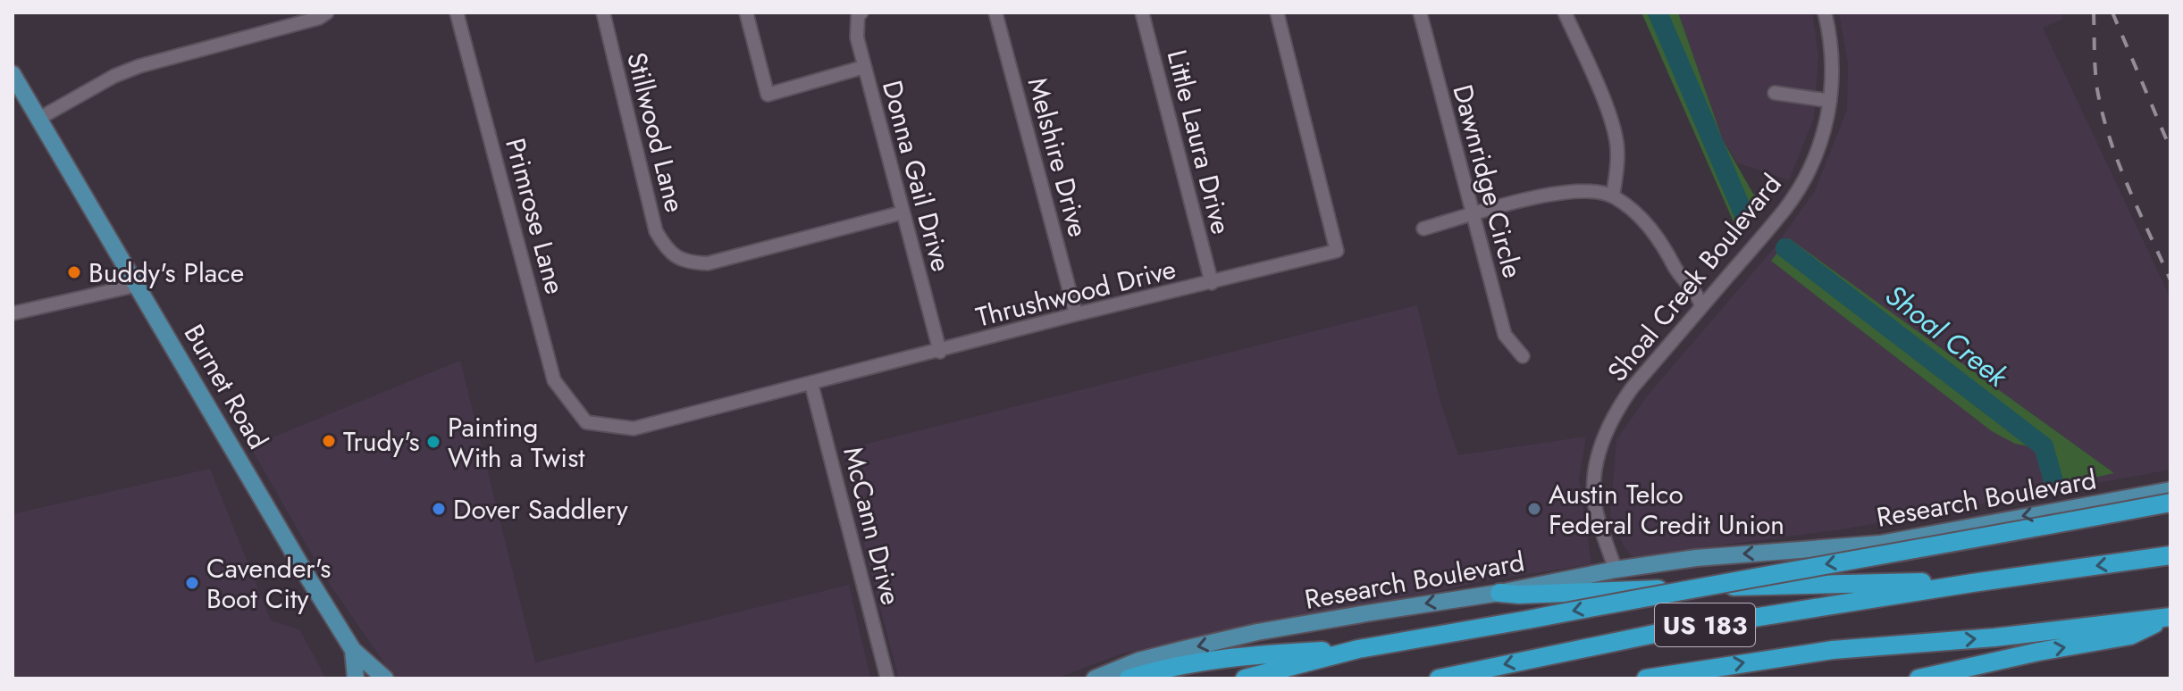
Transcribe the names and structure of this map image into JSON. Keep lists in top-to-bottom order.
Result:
{
  "streets": {
    "highway": ["US 183"],
    "main road": ["Burnet Road", "Research Boulevard"],
    "street": [
      "Stillwood Lane",
      "Little Laura Drive",
      "Melshire Drive",
      "Donna Gail Drive",
      "Dawnridge Circle",
      "Primrose Lane",
      "Shoal Creek Boulevard",
      "Thrushwood Drive",
      "McCann Drive"
    ]
  },
  "crossings": [
    ["Stillwood Lane", "Donna Gail Drive"],
    ["Little Laura Drive", "Thrushwood Drive"],
    ["Melshire Drive", "Thrushwood Drive"],
    ["Donna Gail Drive", "Thrushwood Drive"],
    ["Primrose Lane", "Thrushwood Drive"],
    ["Shoal Creek Boulevard", "Research Boulevard"],
    ["Thrushwood Drive", "McCann Drive"]
  ],
  "one_way": ["Research Boulevard"],
  "water": ["Shoal Creek"],
  "places": [
    "Buddy's Place",
    "Trudy's",
    "Painting With a Twist",
    "Dover Saddlery",
    "Austin Telco Federal Credit Union",
    "Cavender's Boot City"
  ]
}
